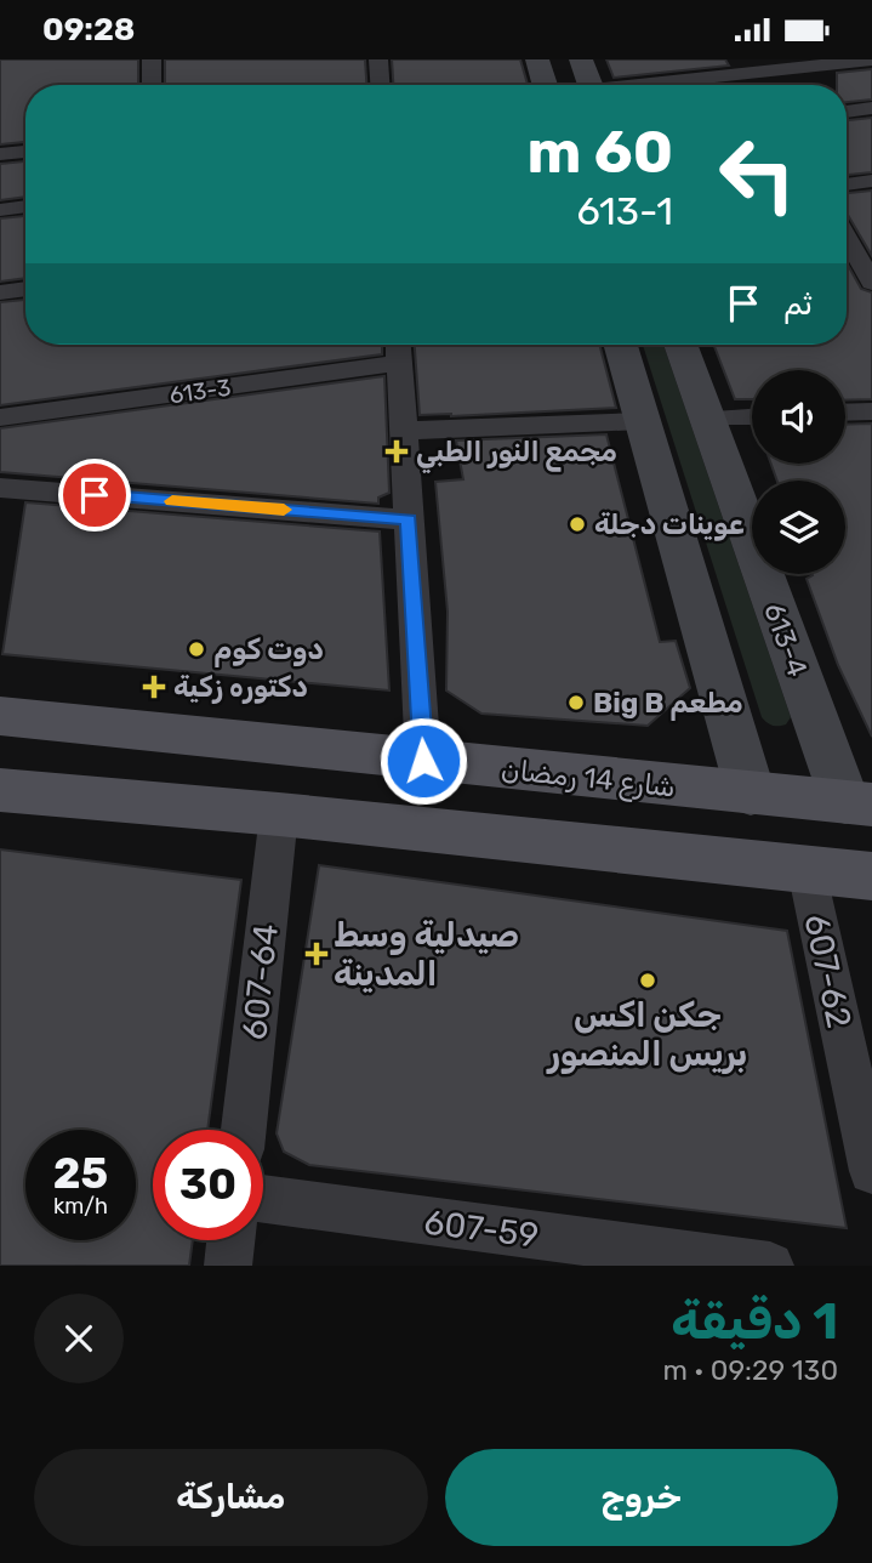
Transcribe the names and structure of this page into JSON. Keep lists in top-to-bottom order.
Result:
{
  "streets": {
    "main road": ["شارع 14 رمضان"],
    "street": [
      "613-3",
      "613-4",
      "607-62",
      "607-64",
      "607-59"
    ]
  },
  "crossings": [
    ["613-4", "شارع 14 رمضان"]
  ],
  "places": {
    "health": ["مجمع النور الطبي", "دكتوره زكية", "صيدلية وسط المدينة"],
    "other": [
      "عوينات دجلة",
      "دوت كوم",
      "Big B مطعم",
      "جكن اكس بريس المنصور"
    ]
  },
  "page": {
    "status": "09:28",
    "turn": ["60 m", "613-1"],
    "then": "ثم",
    "speed": "25 km/h",
    "limit": "30",
    "heading": ["1 دقيقة", "130 m · 09:29"],
    "buttons": ["خروج", "مشاركة"]
  }
}
